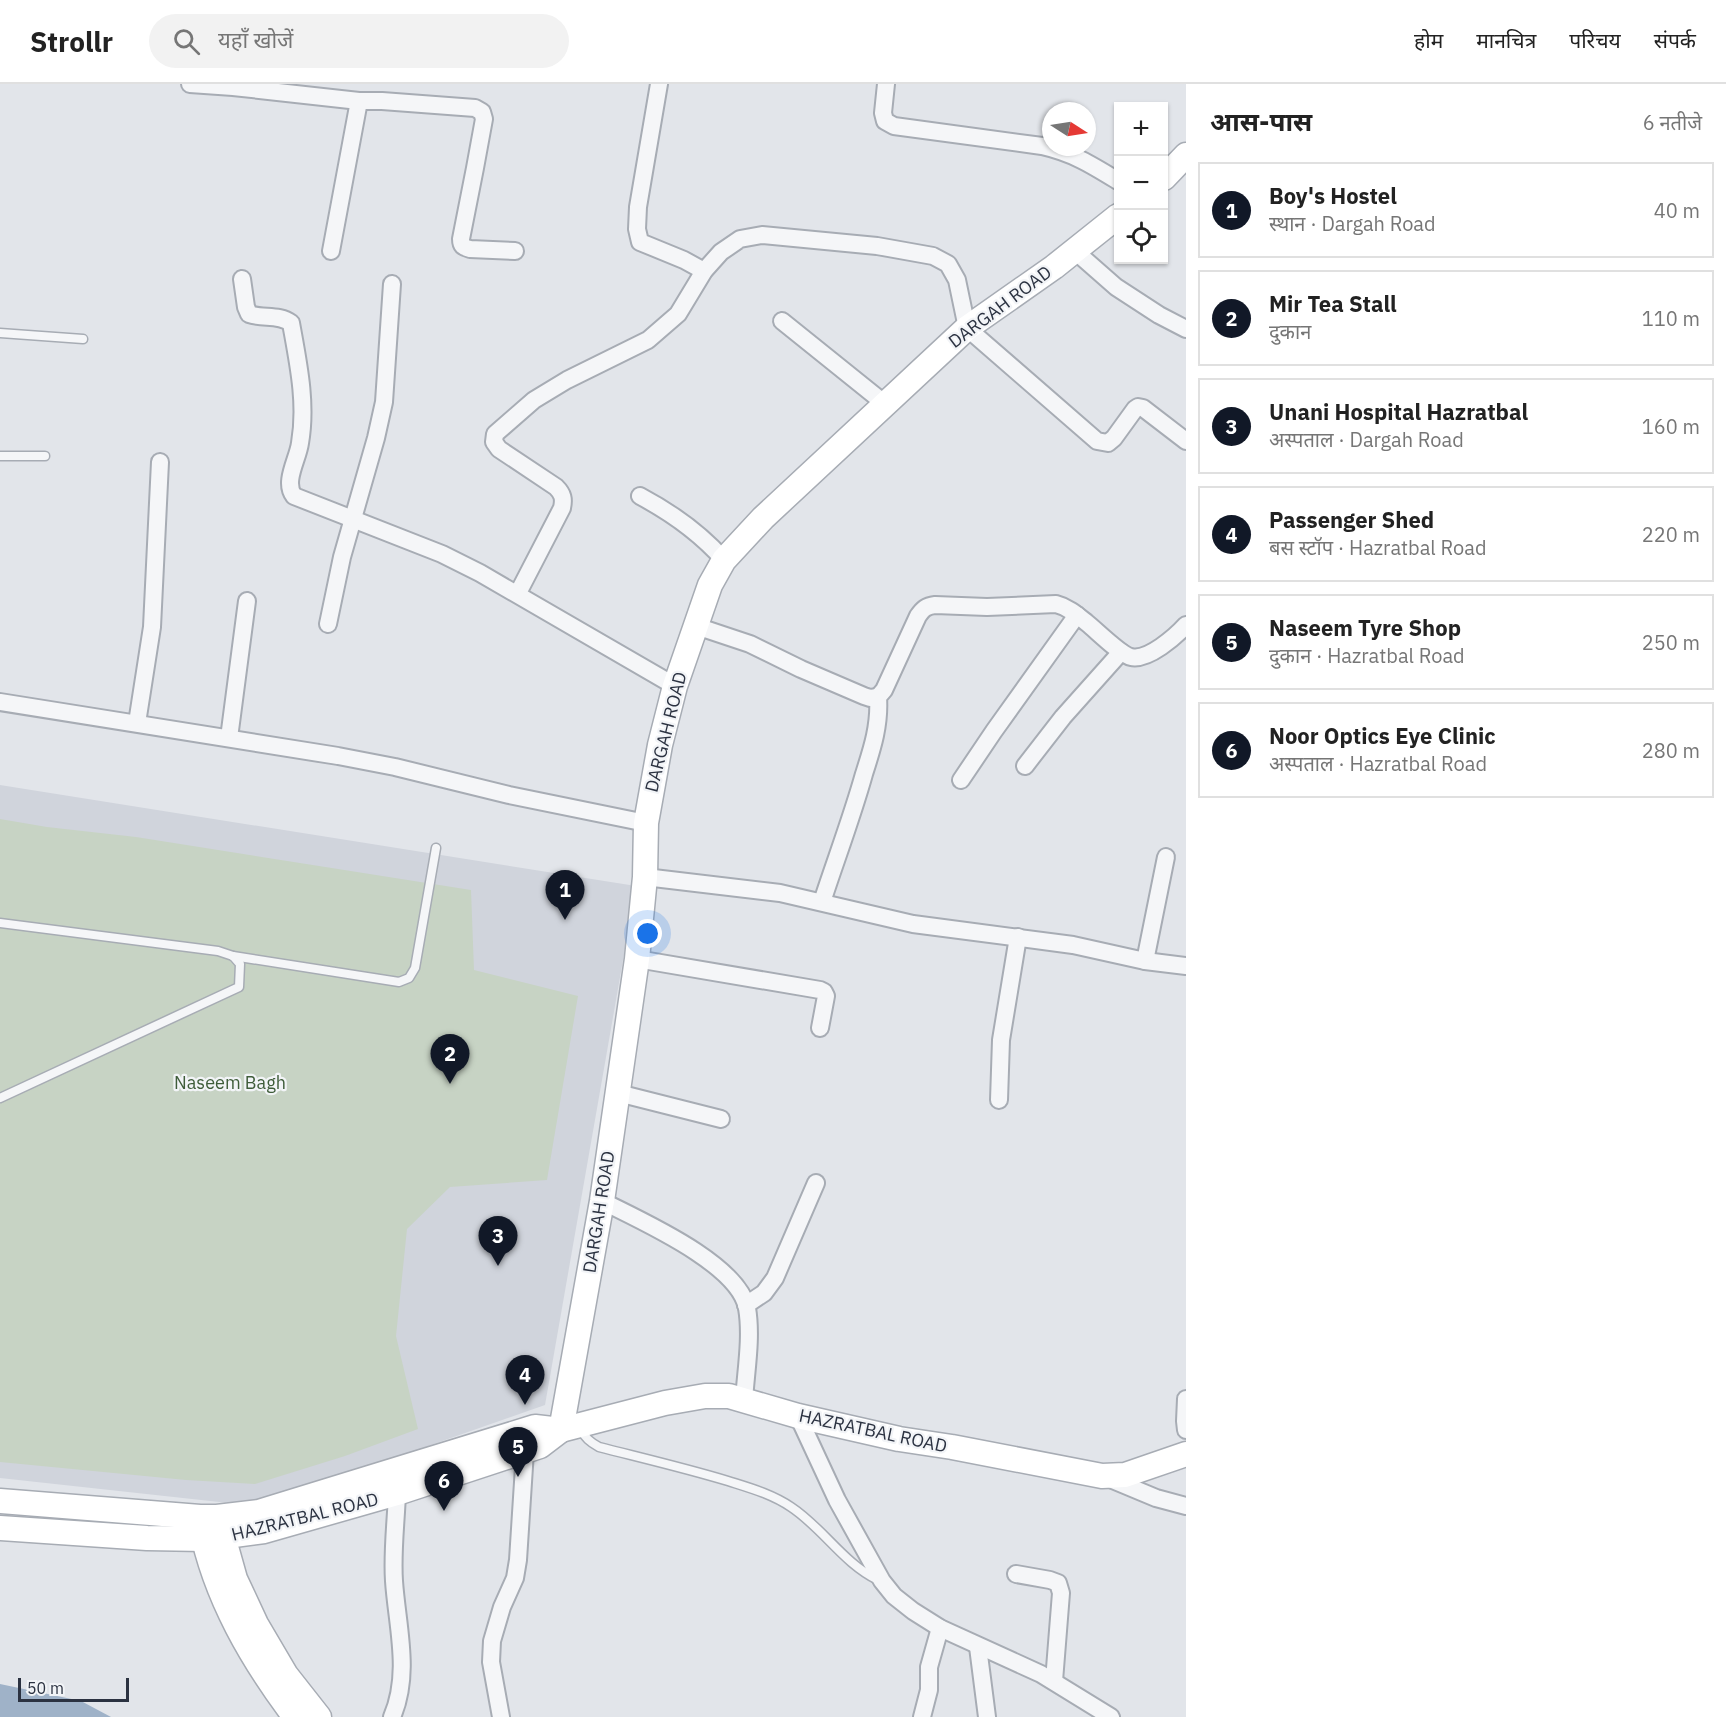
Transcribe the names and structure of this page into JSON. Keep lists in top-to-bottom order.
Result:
{
  "streets": {
    "main road": ["DARGAH ROAD", "HAZRATBAL ROAD"]
  },
  "crossings": [
    ["DARGAH ROAD", "HAZRATBAL ROAD"]
  ],
  "parks": ["Naseem Bagh"],
  "scale_bar": "50 m",
  "north": "right",
  "page": {
    "header": "Strollr",
    "search": "यहाँ खोजें",
    "nav": [
      "होम",
      "मानचित्र",
      "परिचय",
      "संपर्क"
    ],
    "heading": ["आस-पास", "6 नतीजे"],
    "map_buttons": ["+", "−"],
    "list": [
      {
        "mark": "1",
        "name": "Boy's Hostel",
        "note": "स्थान · Dargah Road",
        "value": "40 m"
      },
      {
        "mark": "2",
        "name": "Mir Tea Stall",
        "note": "दुकान",
        "value": "110 m"
      },
      {
        "mark": "3",
        "name": "Unani Hospital Hazratbal",
        "note": "अस्पताल · Dargah Road",
        "value": "160 m"
      },
      {
        "mark": "4",
        "name": "Passenger Shed",
        "note": "बस स्टॉप · Hazratbal Road",
        "value": "220 m"
      },
      {
        "mark": "5",
        "name": "Naseem Tyre Shop",
        "note": "दुकान · Hazratbal Road",
        "value": "250 m"
      },
      {
        "mark": "6",
        "name": "Noor Optics Eye Clinic",
        "note": "अस्पताल · Hazratbal Road",
        "value": "280 m"
      }
    ],
    "pins": [
      "1",
      "2",
      "3",
      "4",
      "5",
      "6"
    ],
    "scale": "50 m"
  }
}
